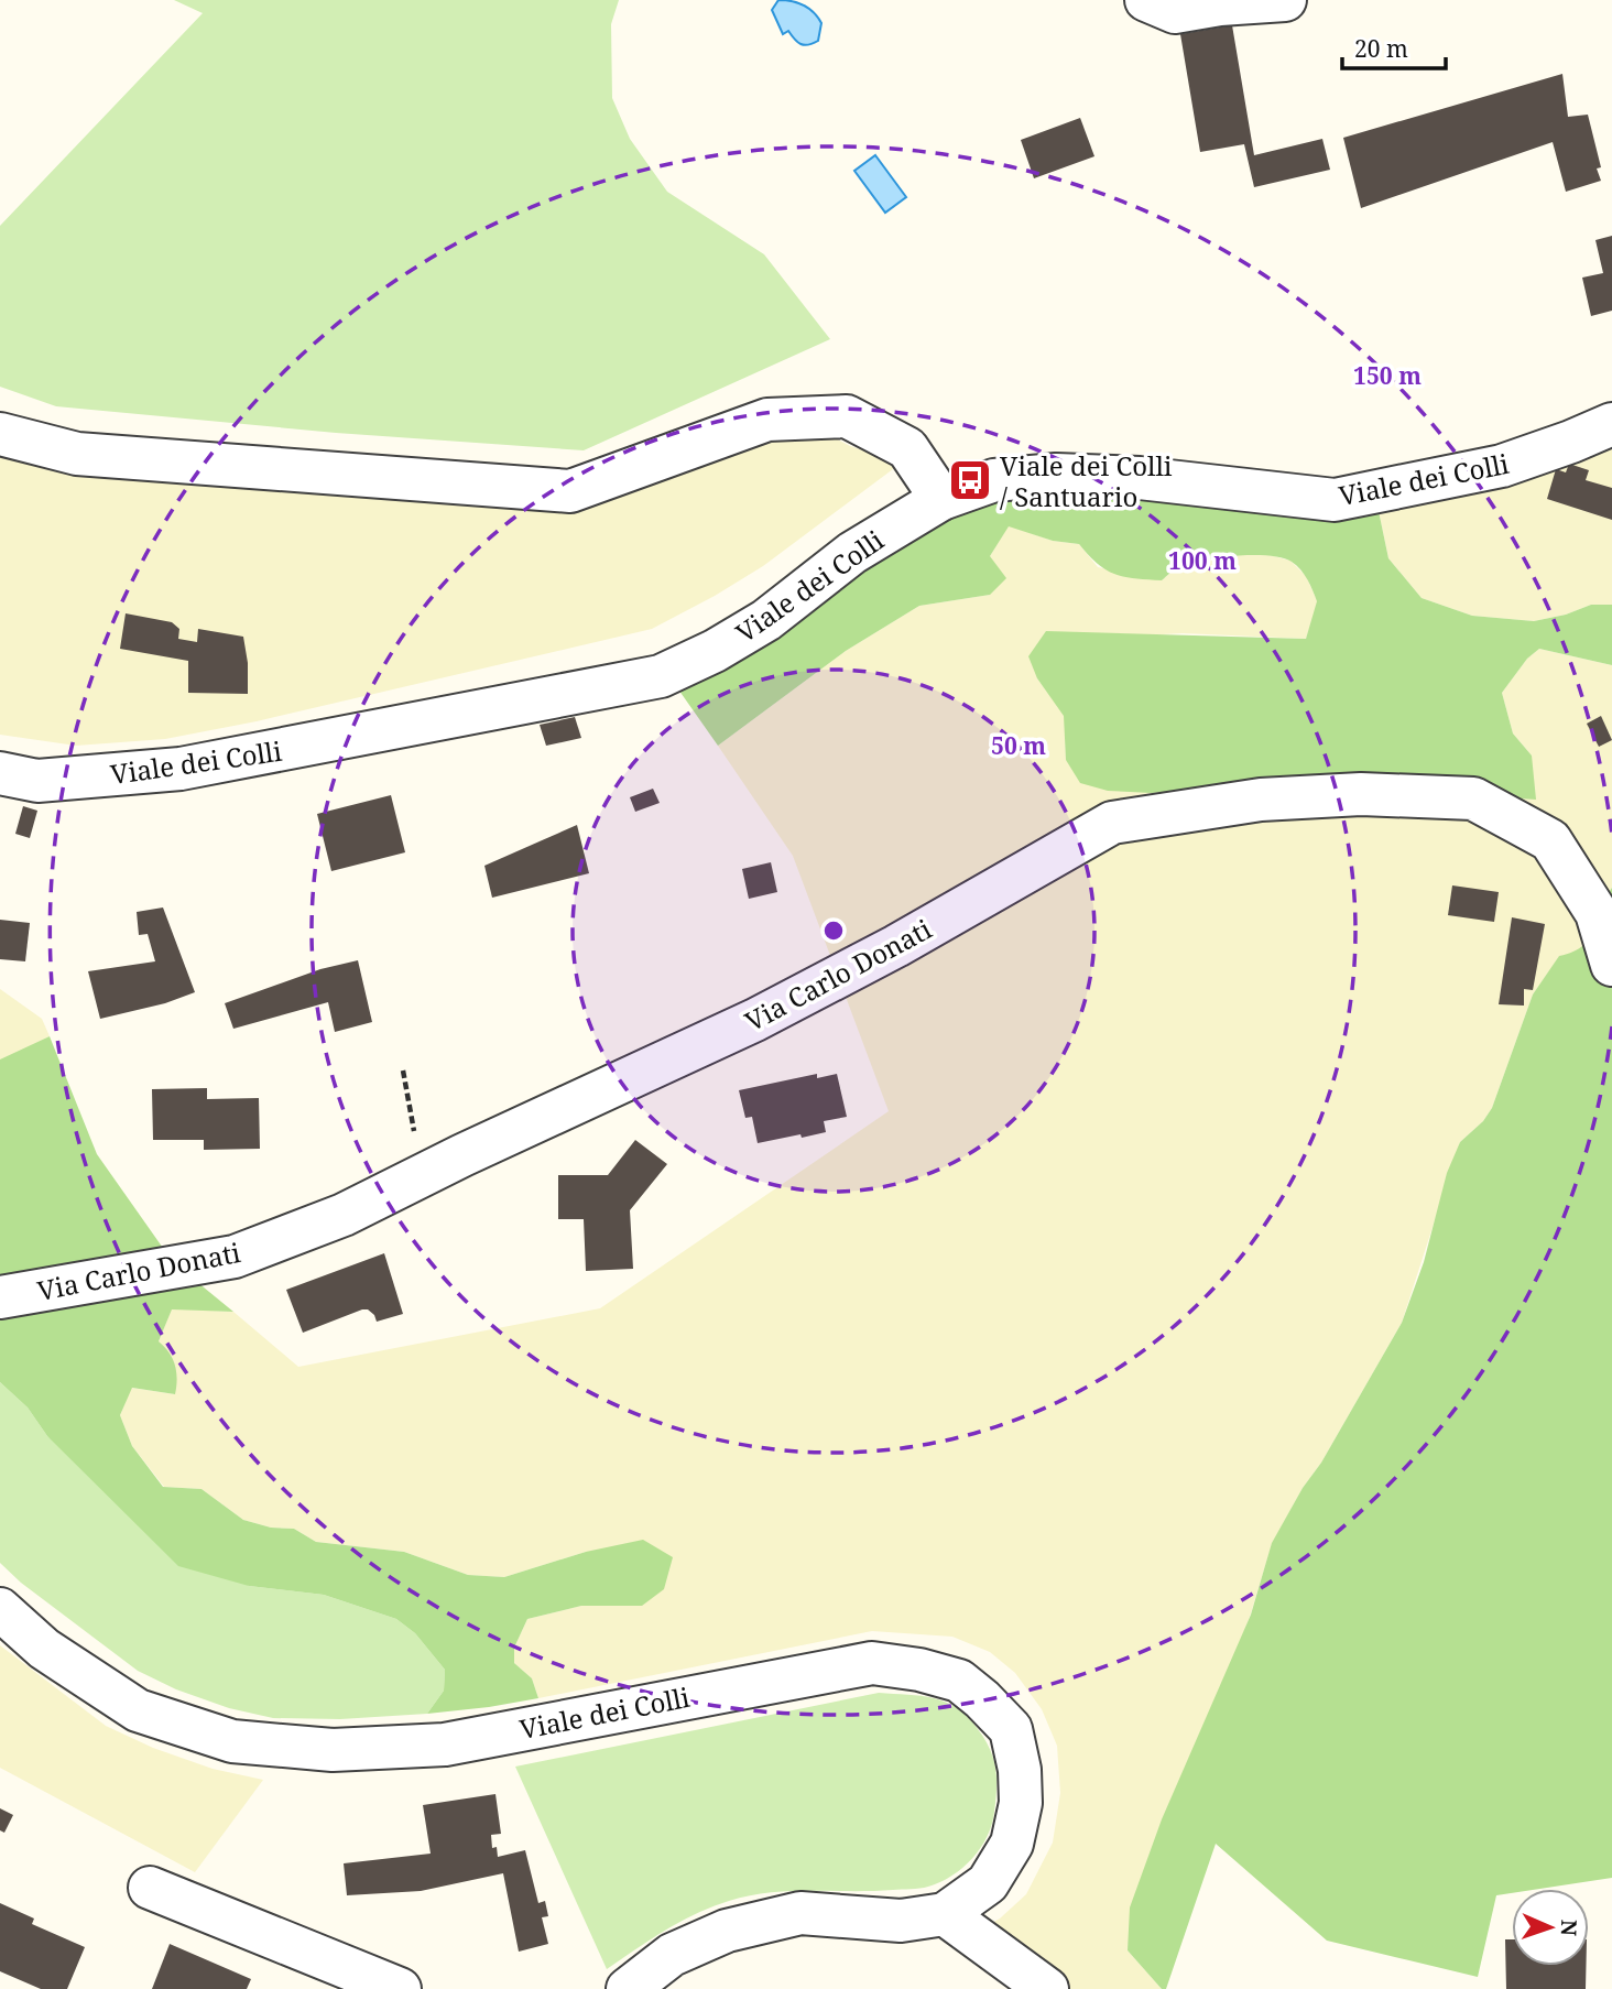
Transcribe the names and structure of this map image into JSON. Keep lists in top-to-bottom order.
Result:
{
  "streets": {
    "street": ["Viale dei Colli", "Via Carlo Donati"]
  },
  "places": {
    "bus stop": ["Viale dei Colli / Santuario"]
  },
  "scale_bar": "20 m",
  "north": "right",
  "rings": ["150 m", "100 m", "50 m"]
}
